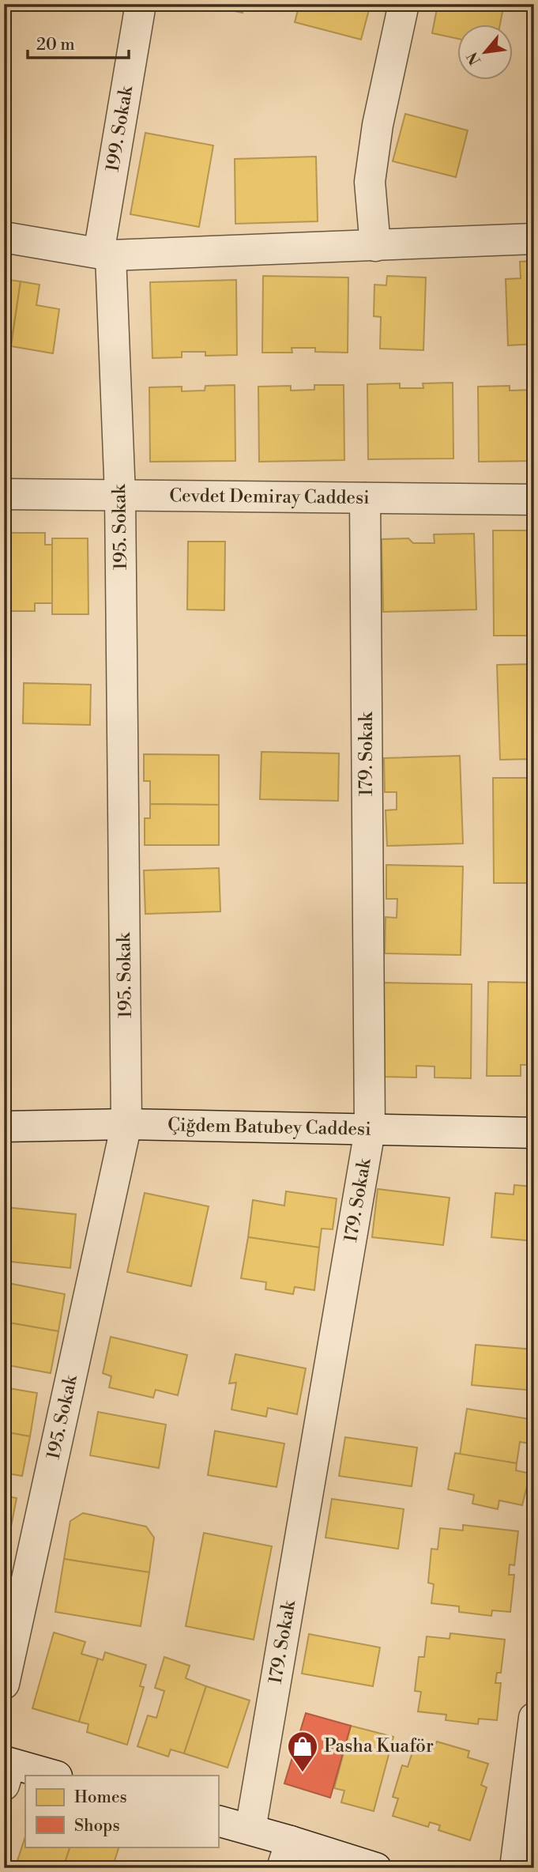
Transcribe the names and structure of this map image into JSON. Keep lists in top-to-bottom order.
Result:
{
  "streets": {
    "street": [
      "199. Sokak",
      "Cevdet Demiray Caddesi",
      "195. Sokak",
      "179. Sokak",
      "Çiğdem Batubey Caddesi"
    ]
  },
  "crossings": [
    ["199. Sokak", "195. Sokak"],
    ["Cevdet Demiray Caddesi", "195. Sokak"],
    ["Cevdet Demiray Caddesi", "179. Sokak"],
    ["195. Sokak", "Çiğdem Batubey Caddesi"],
    ["179. Sokak", "Çiğdem Batubey Caddesi"]
  ],
  "places": {
    "shop": ["Pasha Kuaför"]
  },
  "legend": ["Homes", "Shops"],
  "scale_bar": "20 m",
  "north": "bottom left"
}
